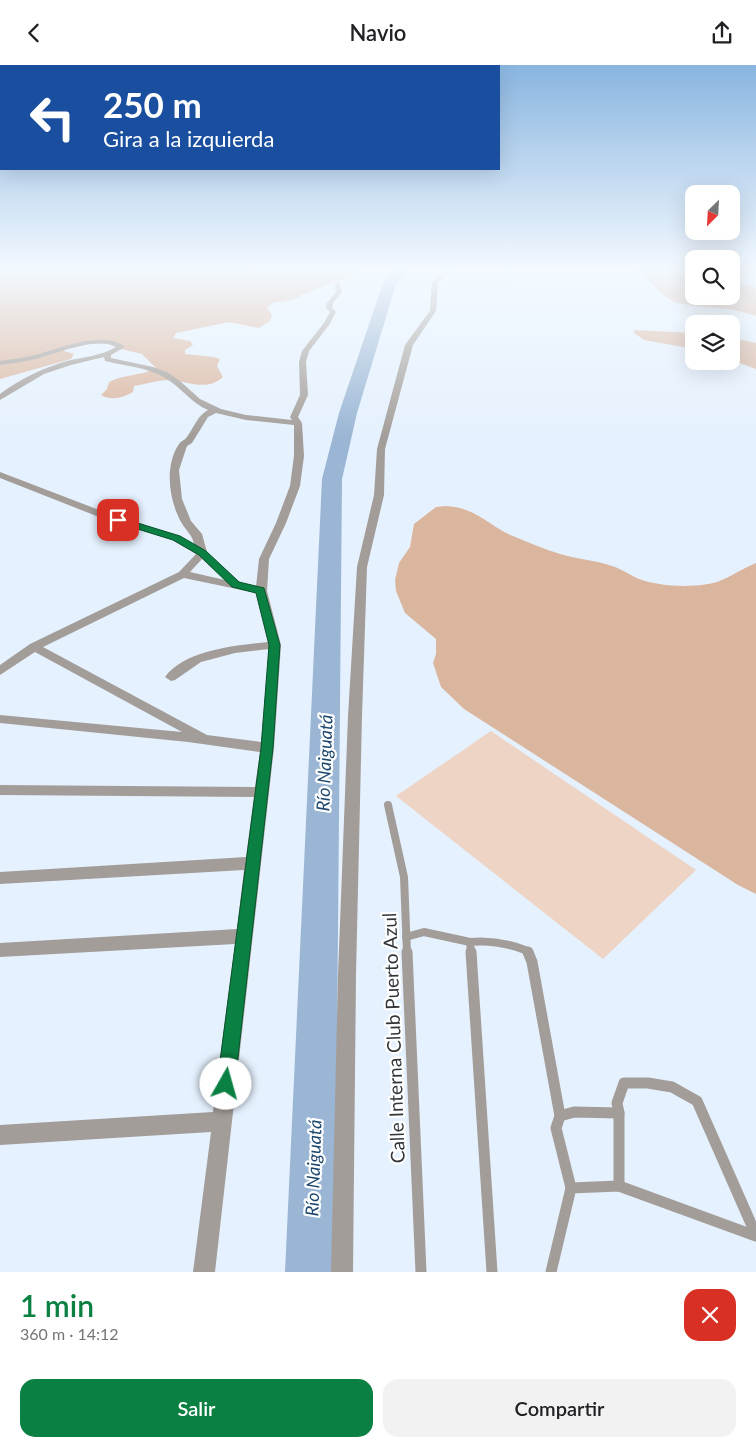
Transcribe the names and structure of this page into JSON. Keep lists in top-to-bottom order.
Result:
{
  "streets": {
    "lane": ["Calle Interna Club Puerto Azul"]
  },
  "water": ["Río Naiguatá"],
  "north": "bottom left",
  "page": {
    "header": "Navio",
    "turn": ["250 m", "Gira a la izquierda"],
    "heading": ["1 min", "360 m · 14:12"],
    "buttons": ["Salir", "Compartir"]
  }
}
